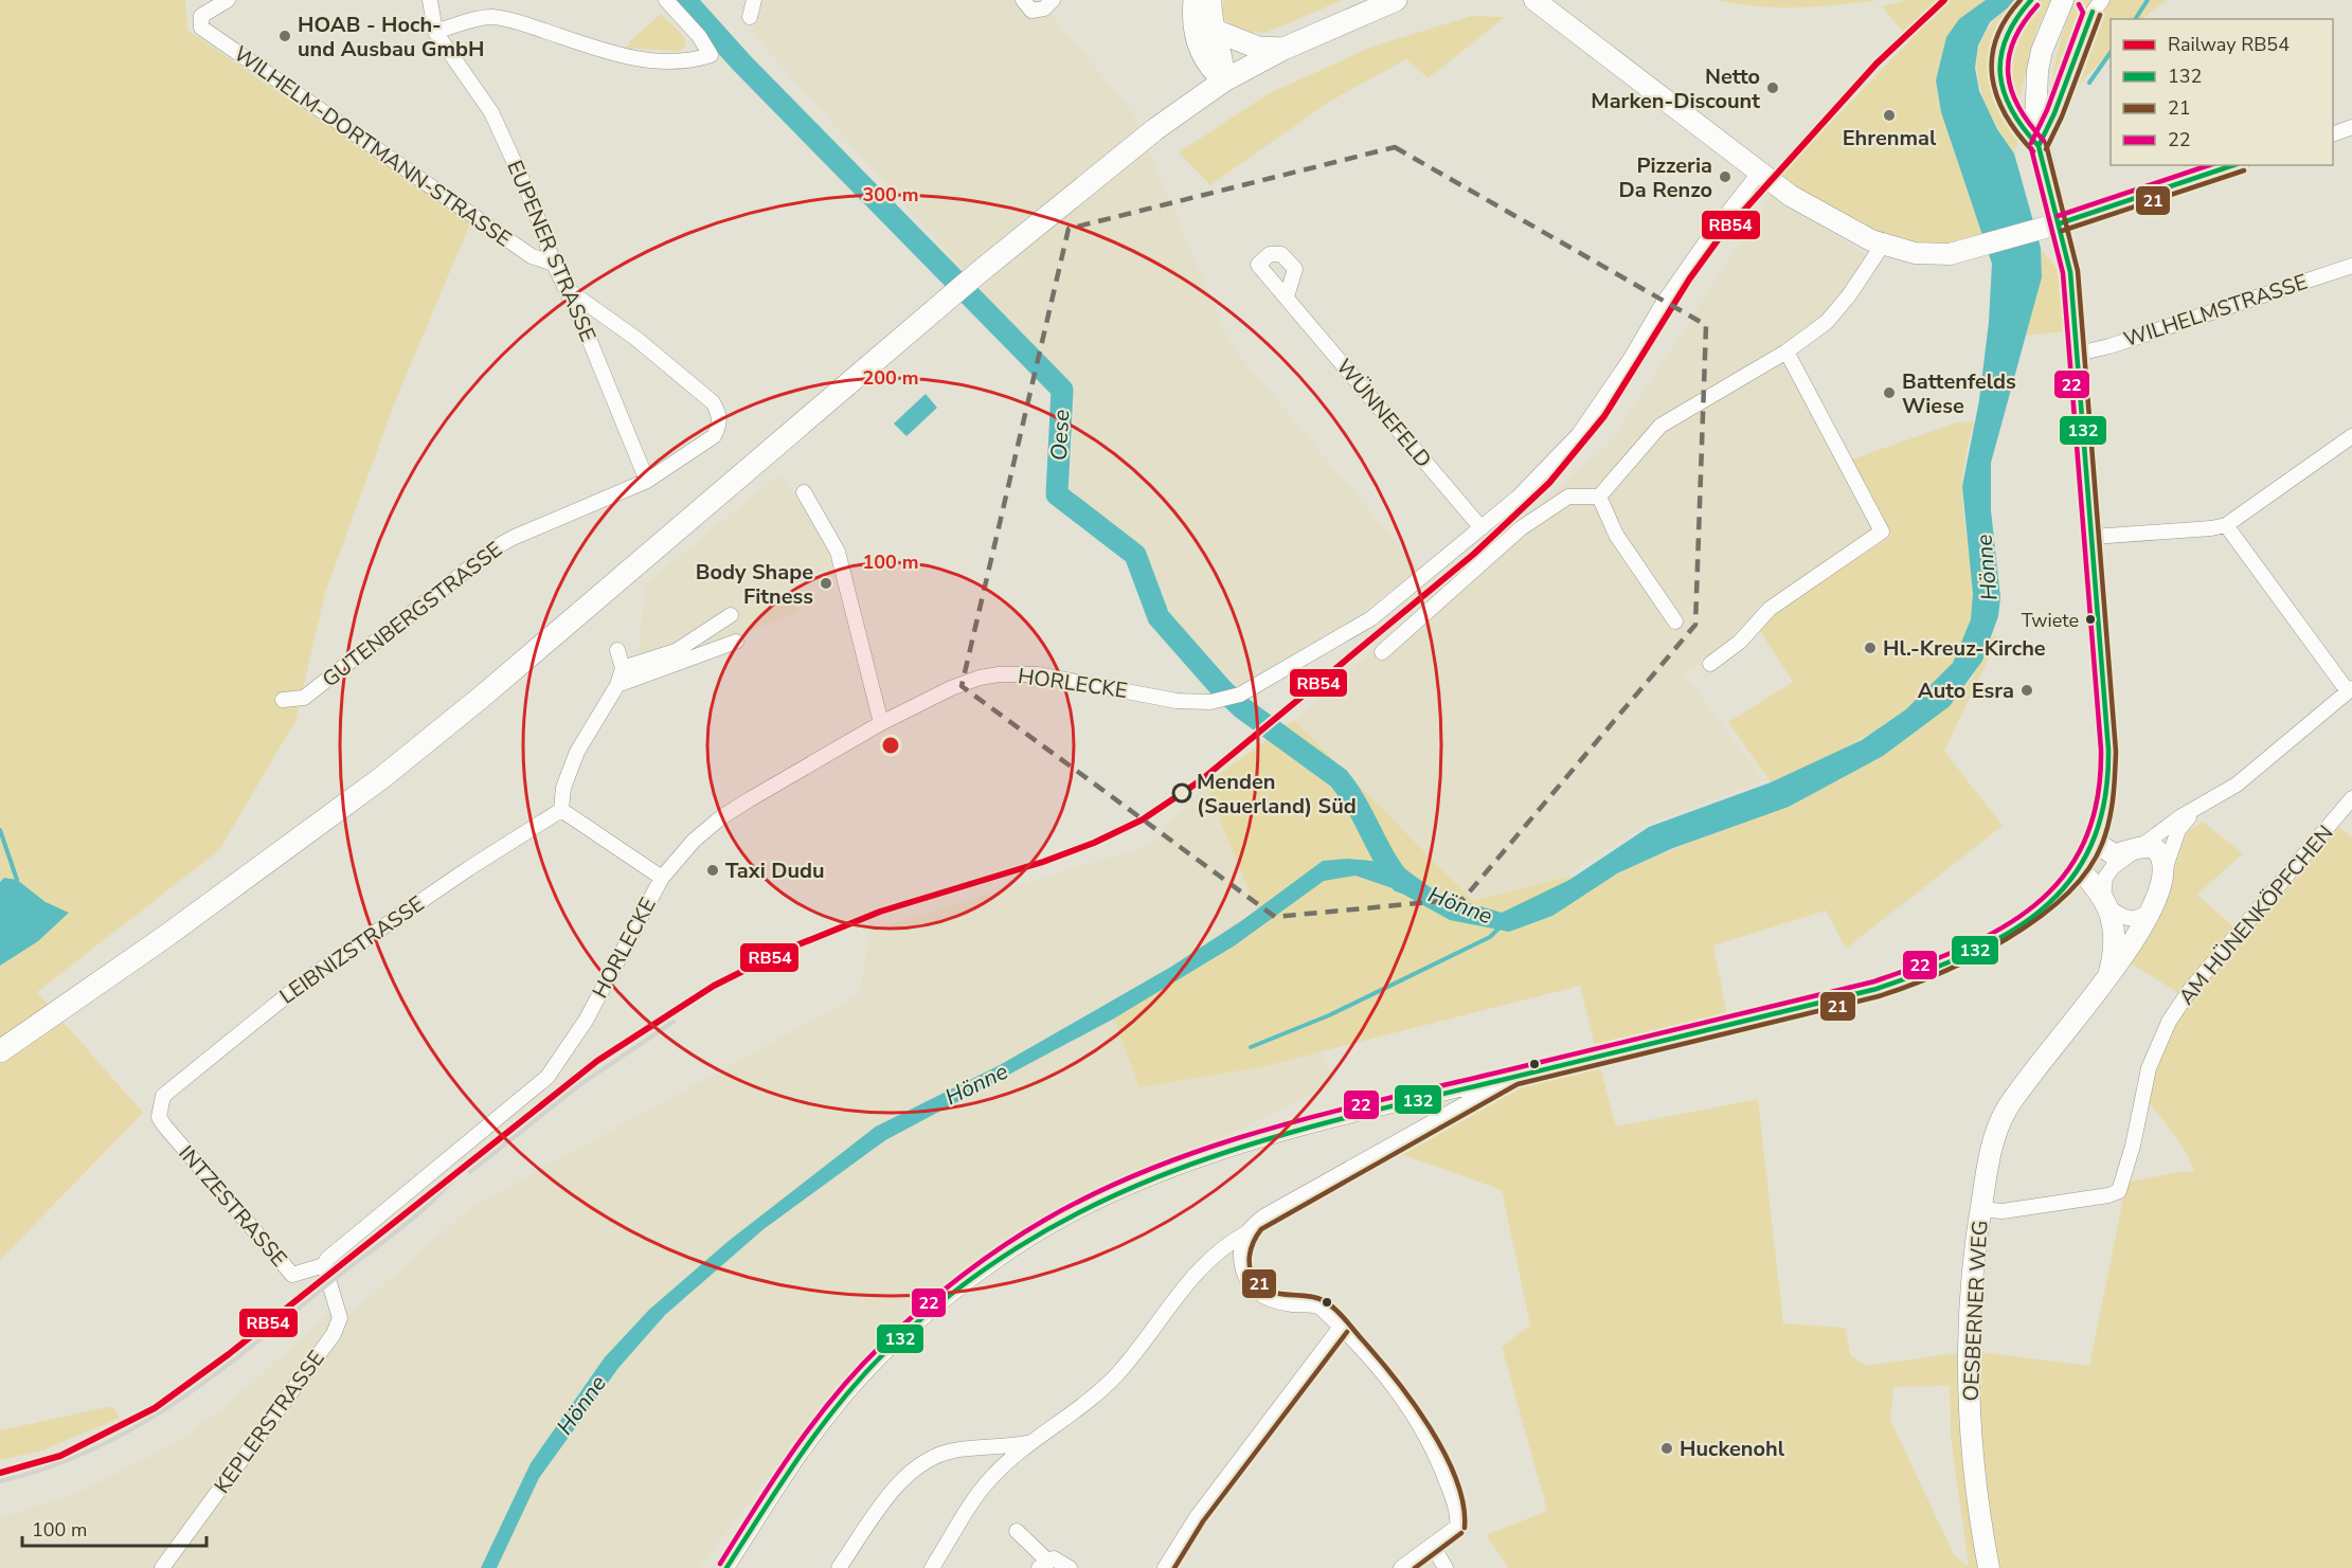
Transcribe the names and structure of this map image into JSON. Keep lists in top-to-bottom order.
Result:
{
  "streets": {
    "street": [
      "WILHELM-DORTMANN-STRASSE",
      "EUPENER STRASSE",
      "WILHELMSTRASSE",
      "WÜNNEFELD",
      "GUTENBERGSTRASSE",
      "HORLECKE",
      "AM HÜNENKÖPFCHEN",
      "LEIBNIZSTRASSE",
      "INTZESTRASSE",
      "OESBERNER WEG",
      "KEPLERSTRASSE"
    ]
  },
  "crossings": [
    ["WILHELM-DORTMANN-STRASSE", "EUPENER STRASSE"],
    ["EUPENER STRASSE", "GUTENBERGSTRASSE"],
    ["WÜNNEFELD", "HORLECKE"],
    ["HORLECKE", "INTZESTRASSE"],
    ["HORLECKE", "KEPLERSTRASSE"],
    ["AM HÜNENKÖPFCHEN", "OESBERNER WEG"],
    ["LEIBNIZSTRASSE", "INTZESTRASSE"],
    ["INTZESTRASSE", "KEPLERSTRASSE"]
  ],
  "water": ["Oese", "Hönne"],
  "places": [
    "HOAB - Hoch- und Ausbau GmbH",
    "Netto Marken-Discount",
    "Ehrenmal",
    "Pizzeria Da Renzo",
    "Battenfelds Wiese",
    "Body Shape Fitness",
    "Twiete",
    "Hl.-Kreuz-Kirche",
    "Auto Esra",
    "Menden (Sauerland) Süd",
    "Taxi Dudu",
    "Huckenohl"
  ],
  "lines": [
    "rail line RB54",
    "transit line 132",
    "transit line 21",
    "transit line 22"
  ],
  "legend": [
    "Railway RB54",
    "132",
    "21",
    "22"
  ],
  "scale_bar": "100 m",
  "rings": ["300 m", "200 m", "100 m"]
}
